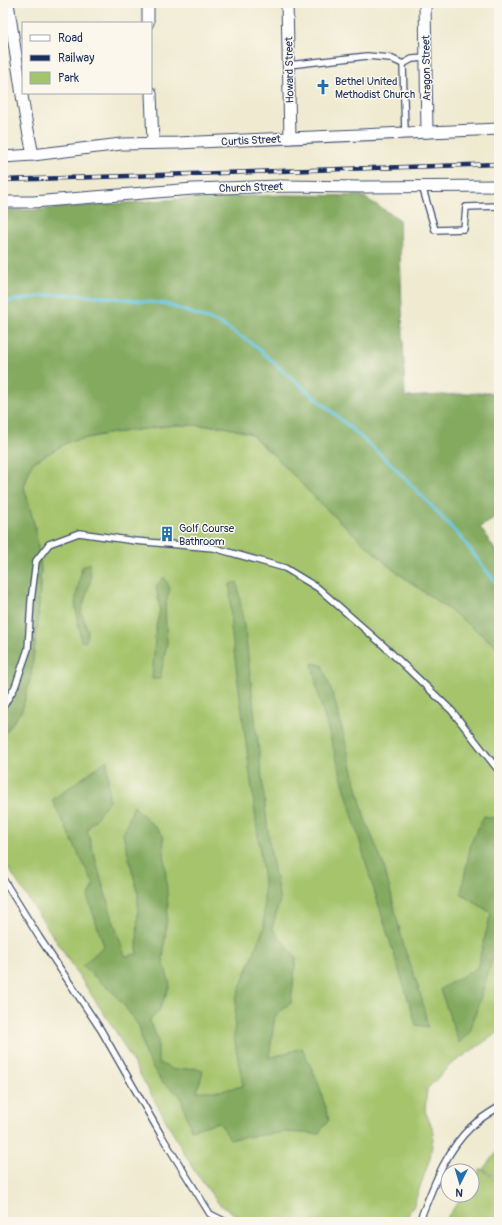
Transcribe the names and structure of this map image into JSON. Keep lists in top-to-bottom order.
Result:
{
  "streets": {
    "street": [
      "Aragon Street",
      "Howard Street",
      "Curtis Street",
      "Church Street"
    ]
  },
  "crossings": [
    ["Aragon Street", "Curtis Street"],
    ["Howard Street", "Curtis Street"]
  ],
  "places": {
    "church": ["Bethel United Methodist Church"],
    "building": ["Golf Course Bathroom"]
  },
  "legend": ["Road", "Railway", "Park"],
  "north": "bottom"
}
